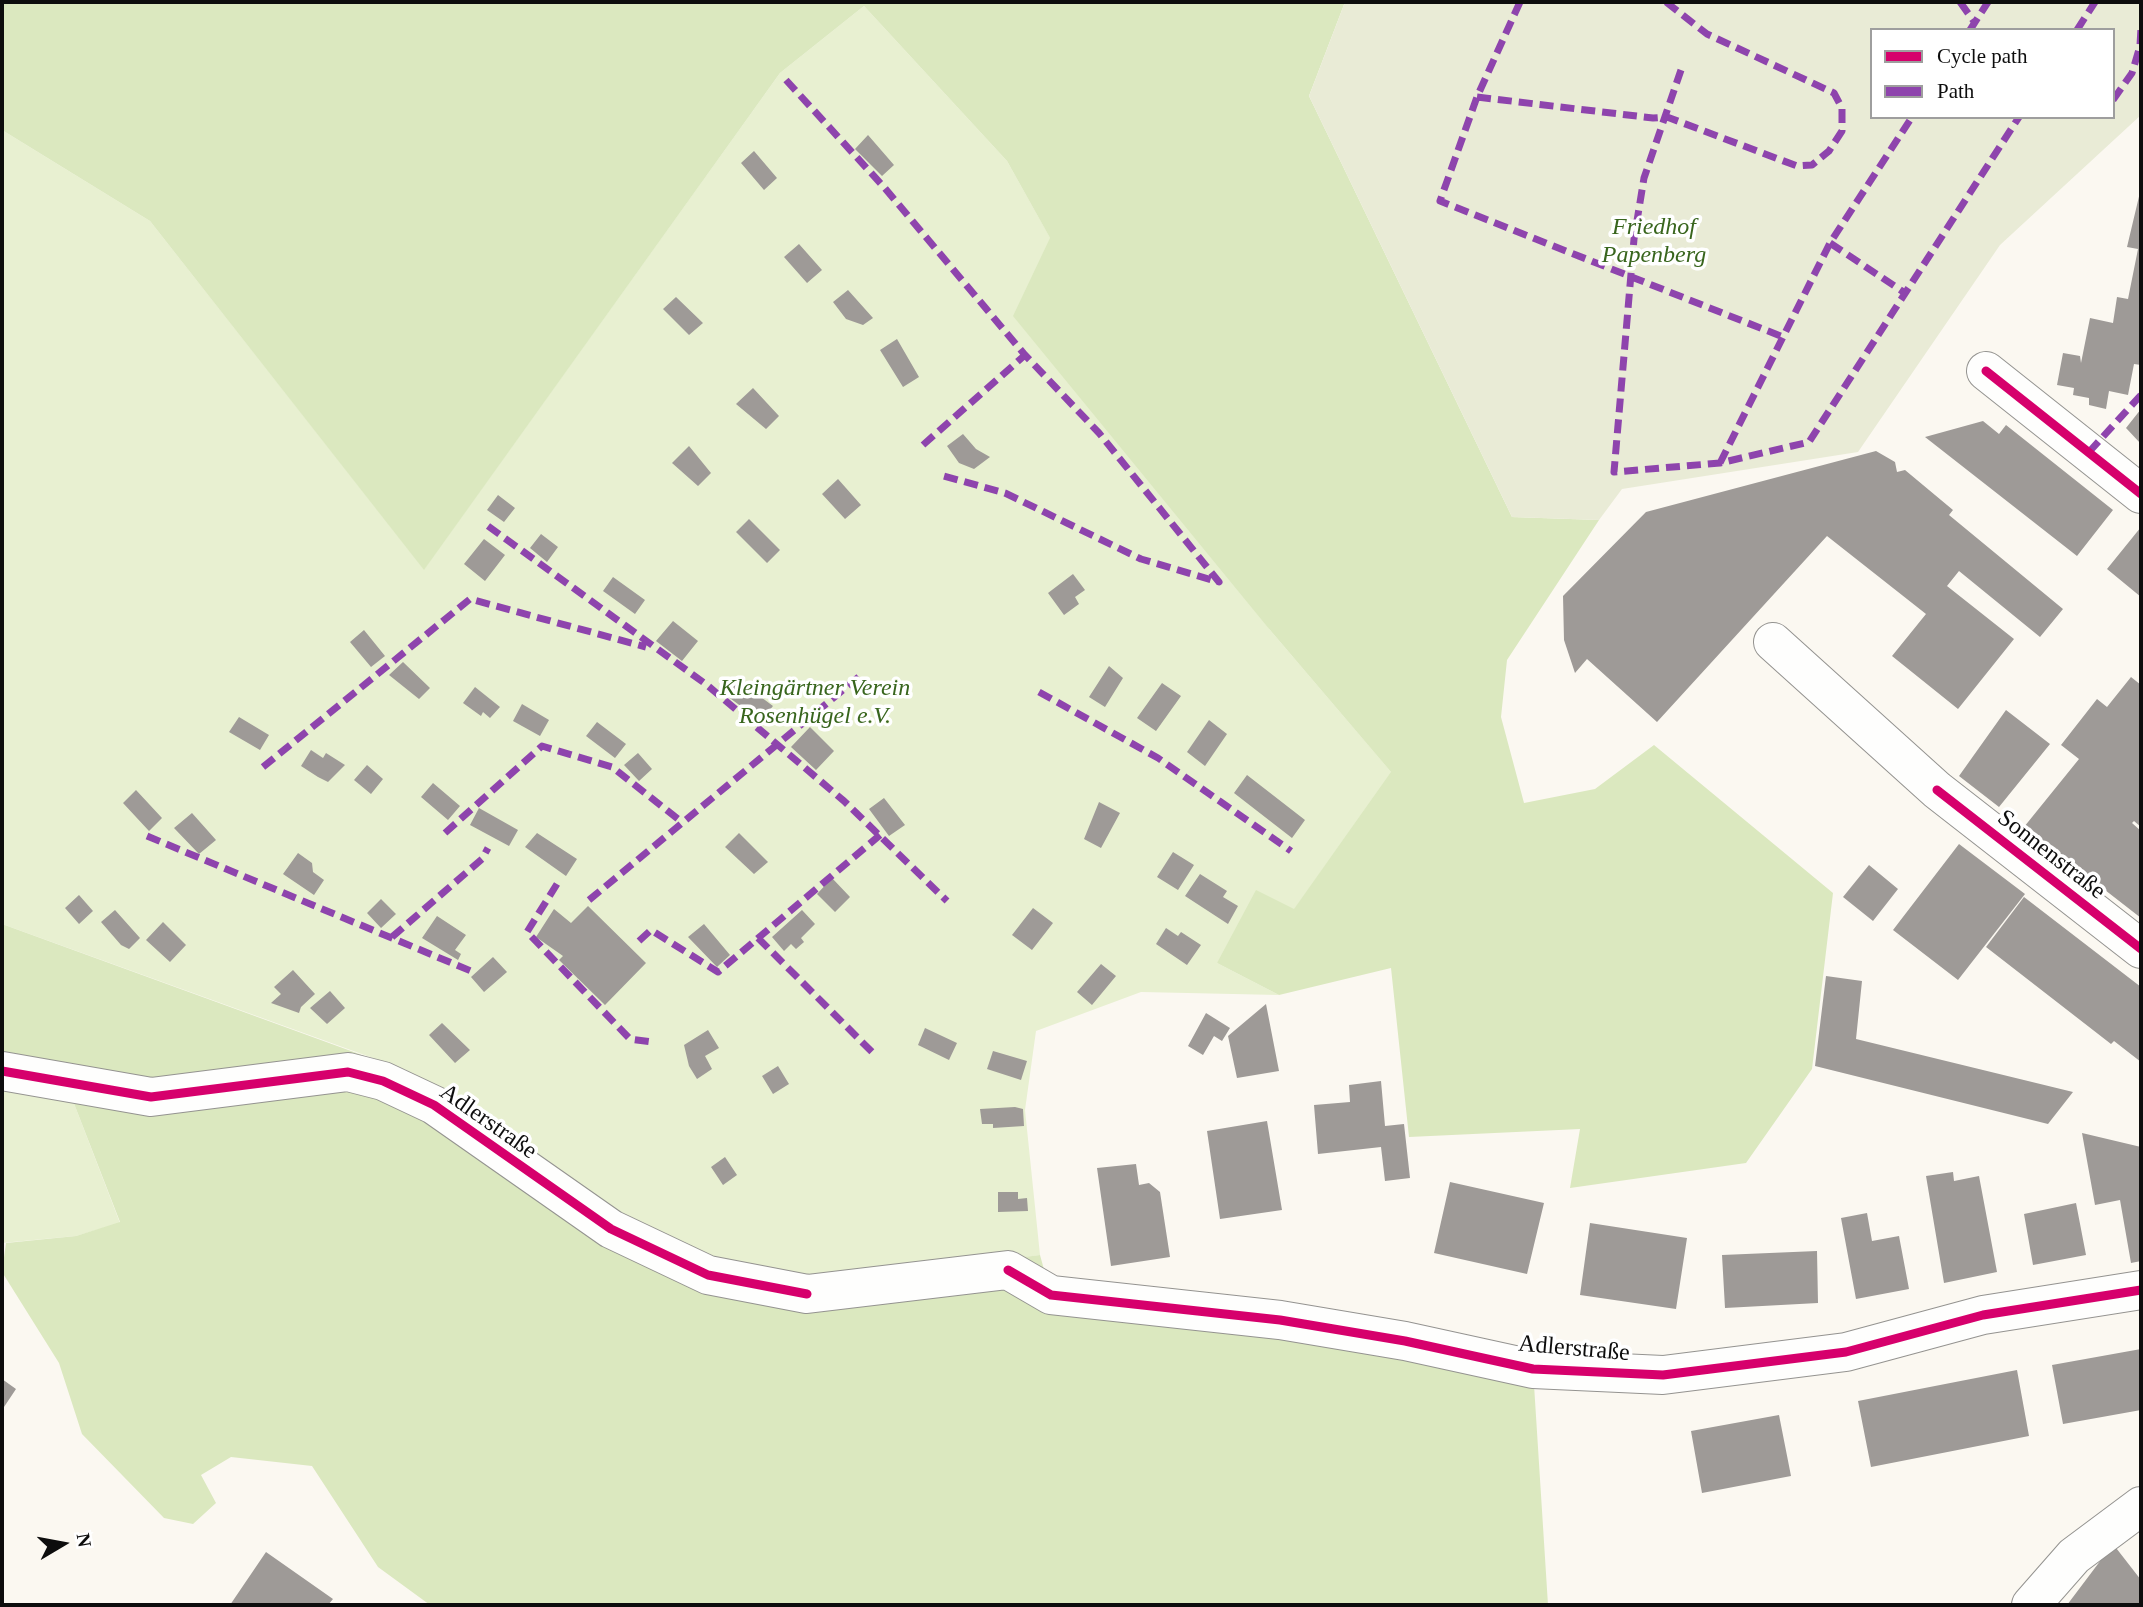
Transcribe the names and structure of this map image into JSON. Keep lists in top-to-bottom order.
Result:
{
  "streets": {
    "street": ["Sonnenstraße", "Adlerstraße"]
  },
  "parks": ["Friedhof Papenberg", "Kleingärtner Verein Rosenhügel e.V."],
  "legend": ["Cycle path", "Path"],
  "north": "right"
}
